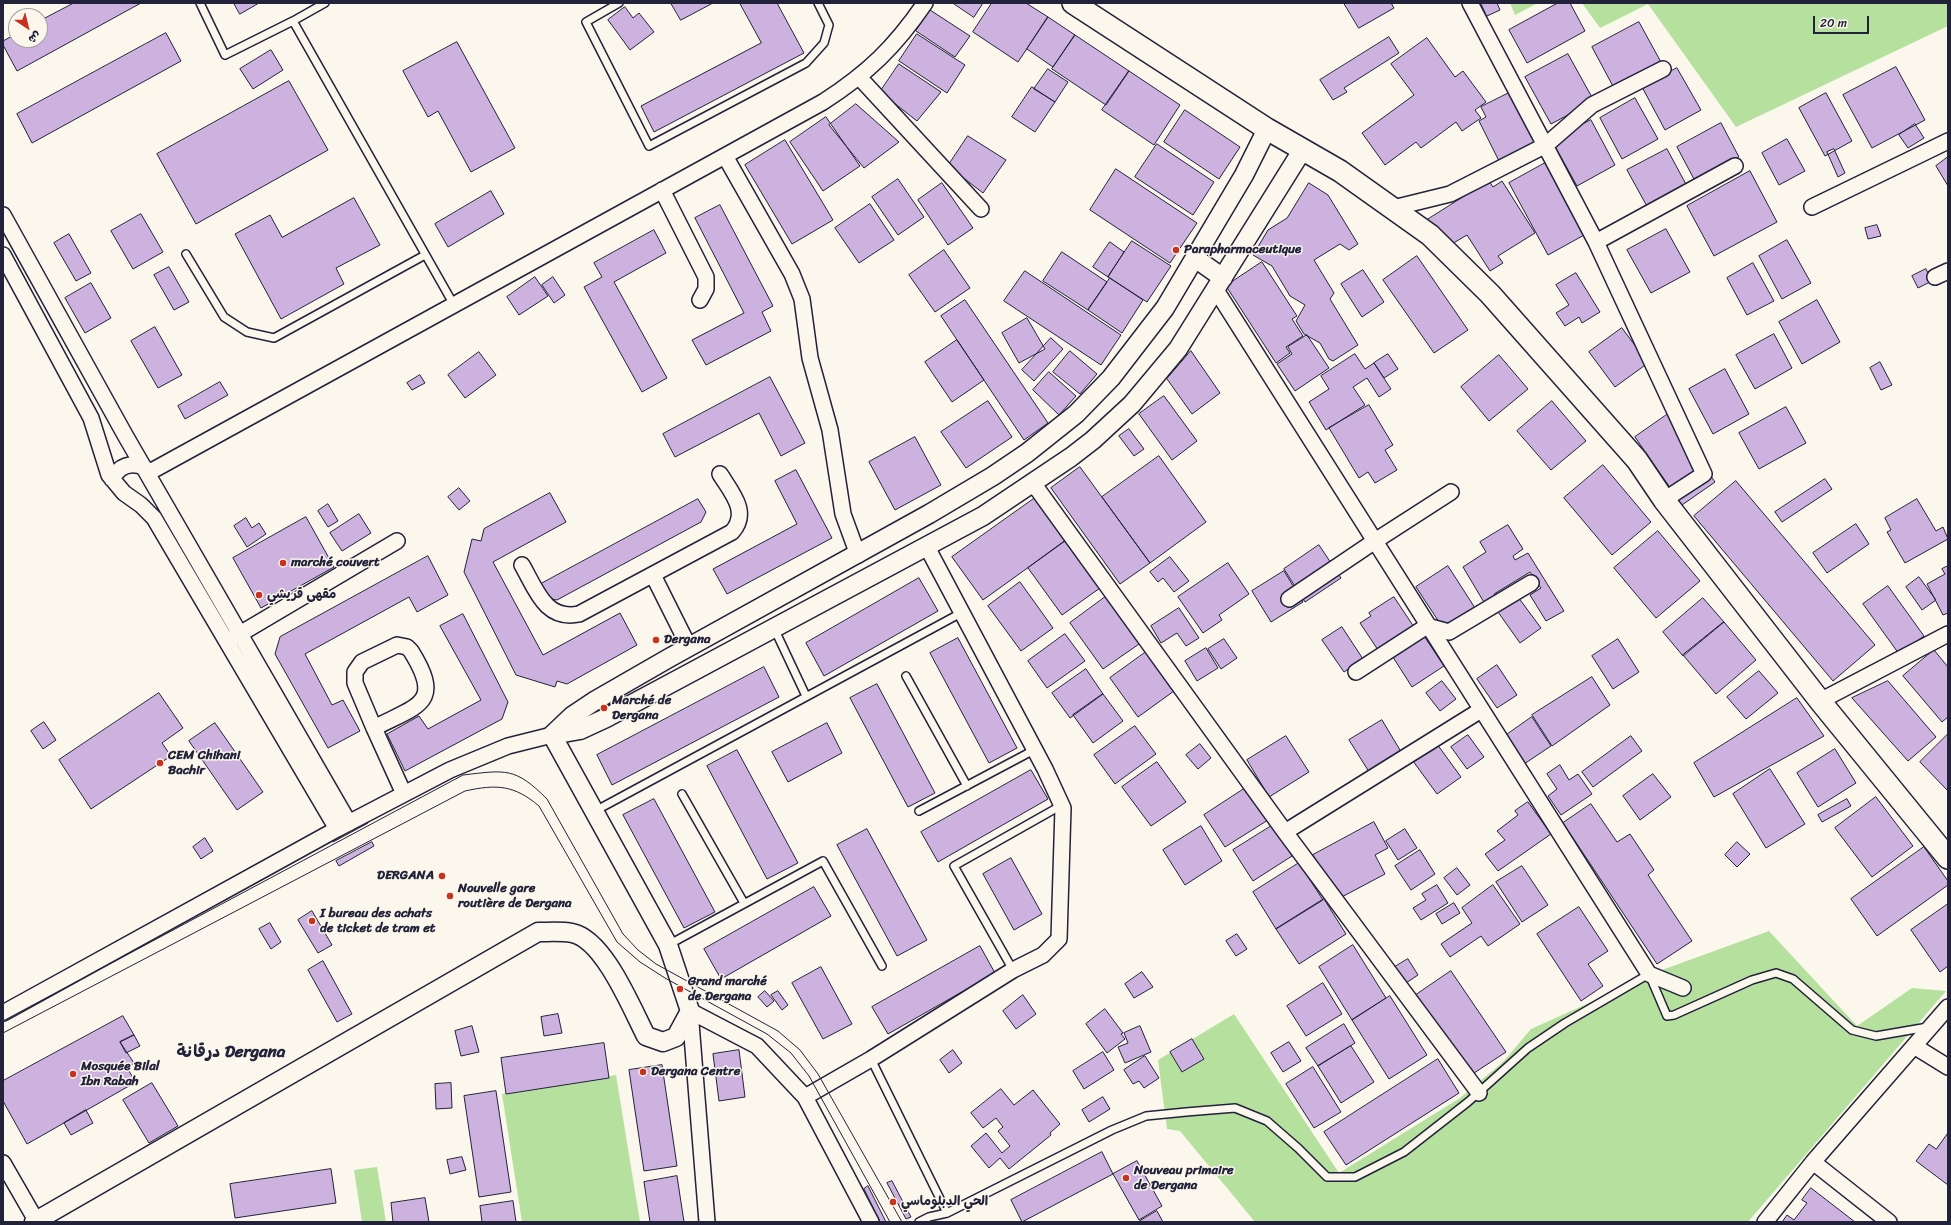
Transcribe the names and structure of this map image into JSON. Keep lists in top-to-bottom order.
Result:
{
  "districts": ["درقانة Dergana"],
  "places": [
    "Parapharmaceutique",
    "marché couvert",
    "مقهى قريشي",
    "Dergana",
    "Marché de Dergana",
    "CEM Chihani Bachir",
    "DERGANA",
    "Nouvelle gare routière de Dergana",
    "I bureau des achats de ticket de tram et",
    "Grand marché de Dergana",
    "Dergana Centre",
    "Mosquée Bilal Ibn Rabah",
    "Nouveau primaire de Dergana",
    "الحي الدبلوماسي"
  ],
  "scale_bar": "20 m",
  "north": "bottom right"
}
